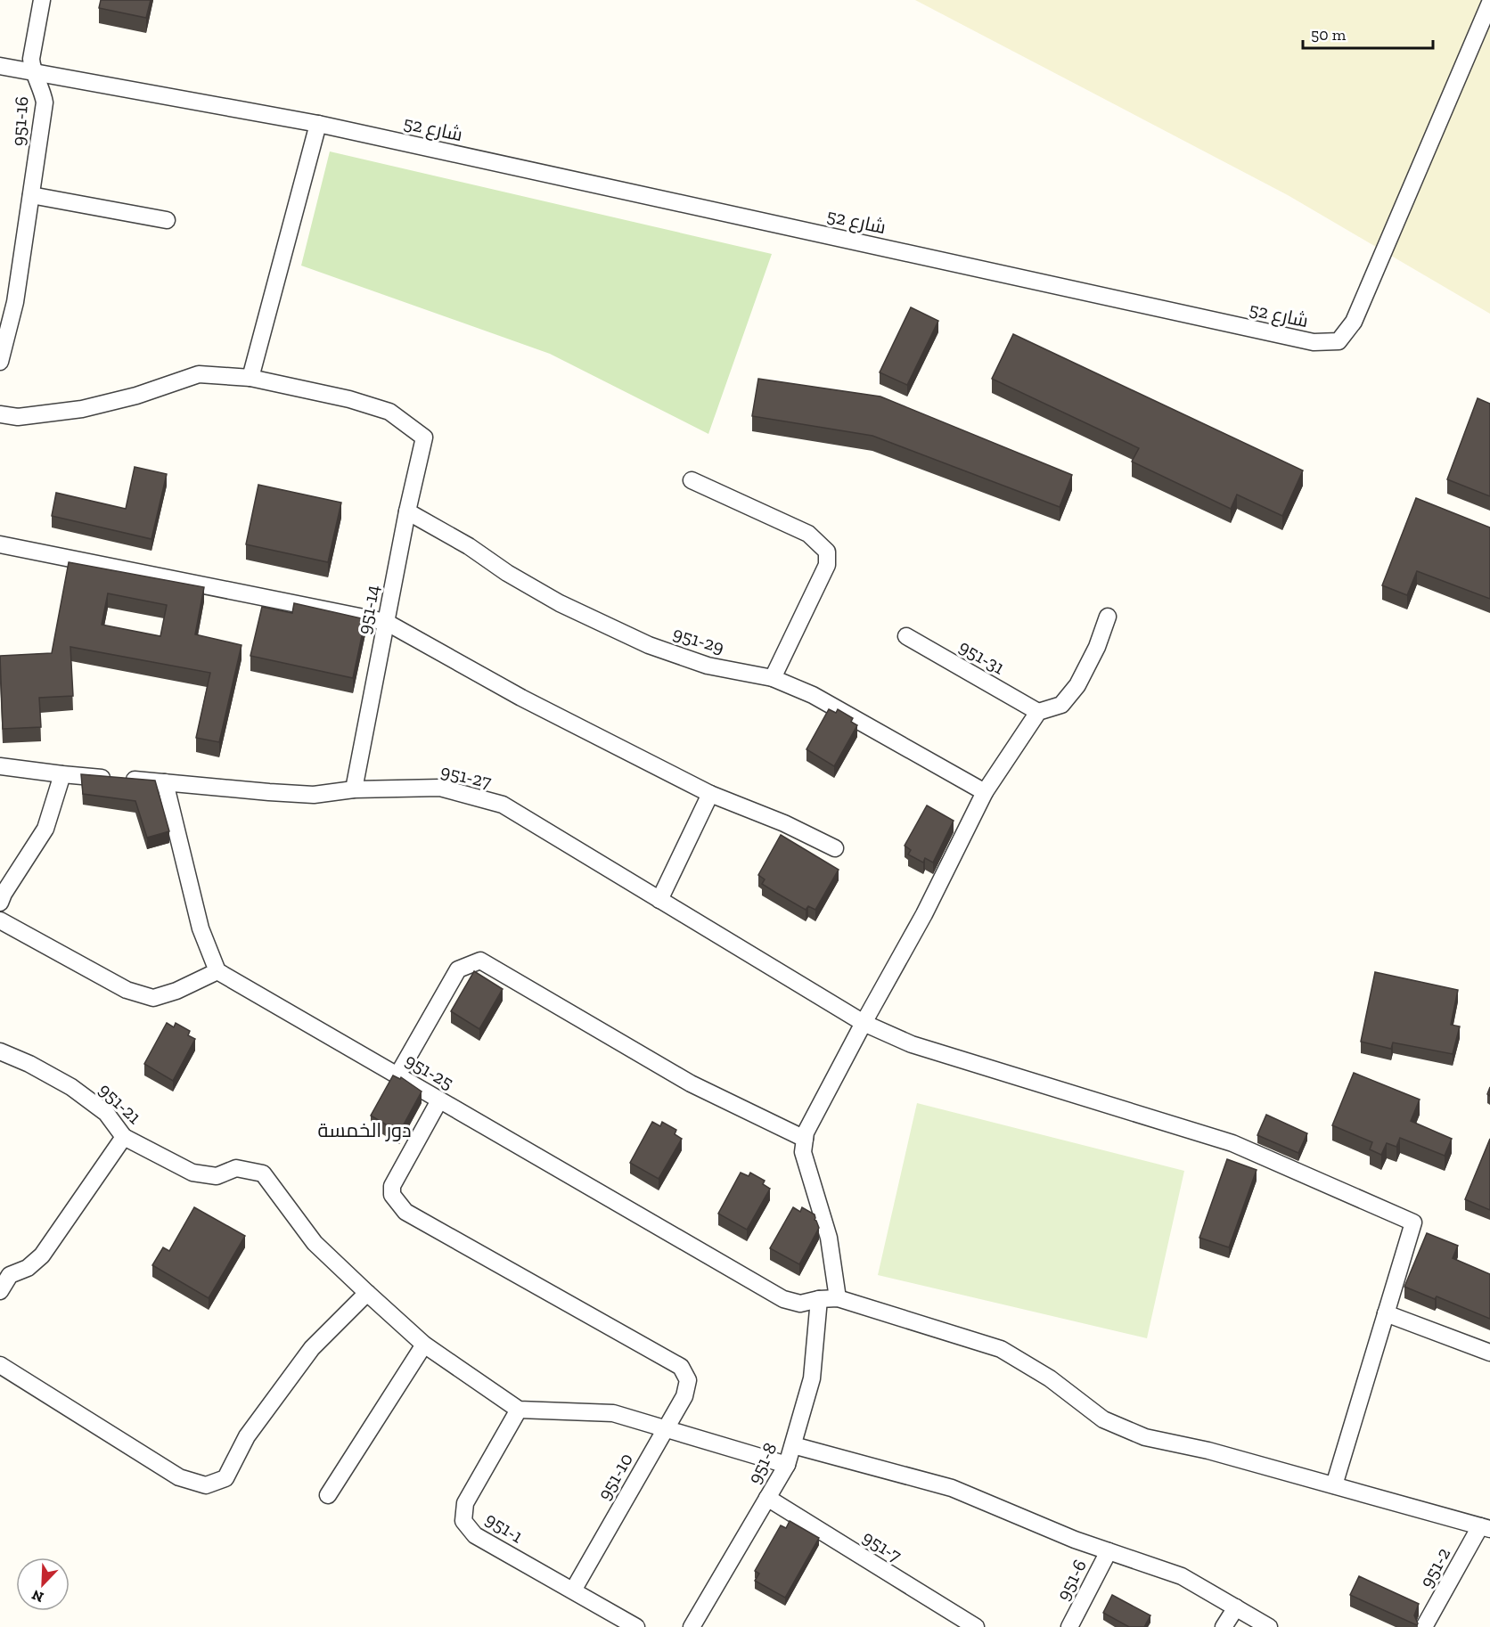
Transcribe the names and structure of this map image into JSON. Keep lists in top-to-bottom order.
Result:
{
  "streets": {
    "street": [
      "951-16",
      "شارع 52",
      "951-14",
      "951-29",
      "951-31",
      "951-27",
      "951-25",
      "951-21",
      "951-8",
      "951-10",
      "951-1",
      "951-7",
      "951-2",
      "951-6"
    ]
  },
  "crossings": [
    ["951-16", "شارع 52"],
    ["951-14", "951-29"],
    ["951-14", "951-27"],
    ["951-25", "951-8"],
    ["951-25", "951-10"],
    ["951-8", "951-7"],
    ["951-10", "951-1"]
  ],
  "districts": ["دور الخمسة"],
  "scale_bar": "50 m",
  "north": "bottom left"
}
